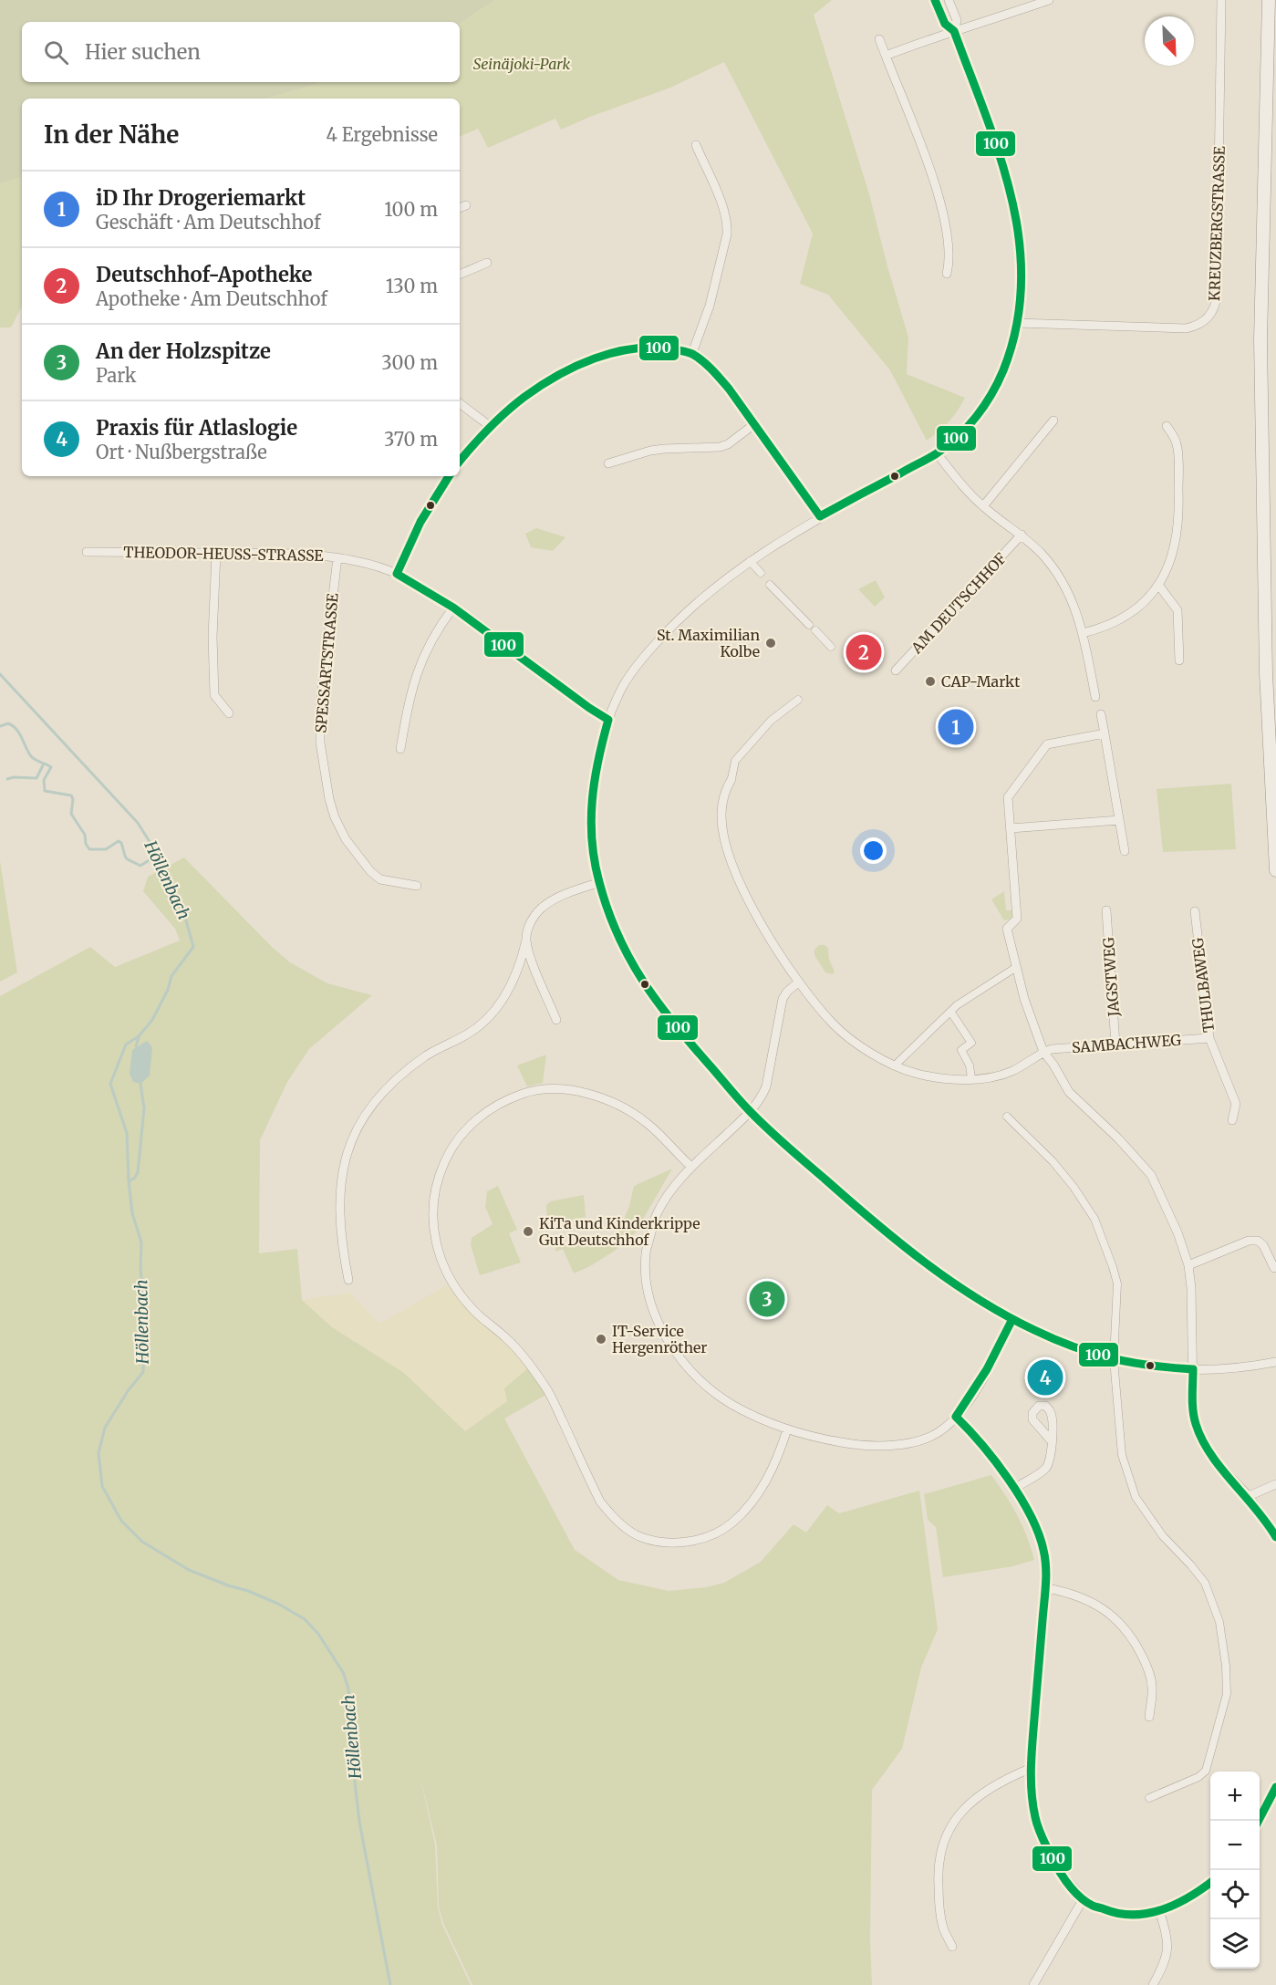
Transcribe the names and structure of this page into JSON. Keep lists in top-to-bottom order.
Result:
{
  "streets": {
    "street": [
      "KREUZBERGSTRASSE",
      "THEODOR-HEUSS-STRASSE",
      "AM DEUTSCHHOF",
      "SPESSARTSTRASSE",
      "JAGSTWEG",
      "THULBAWEG",
      "SAMBACHWEG"
    ]
  },
  "crossings": [
    ["THEODOR-HEUSS-STRASSE", "SPESSARTSTRASSE"],
    ["JAGSTWEG", "SAMBACHWEG"],
    ["THULBAWEG", "SAMBACHWEG"]
  ],
  "water": ["Höllenbach"],
  "parks": ["Seinäjoki-Park"],
  "places": [
    "St. Maximilian Kolbe",
    "CAP-Markt",
    "KiTa und Kinderkrippe Gut Deutschhof",
    "IT-Service Hergenröther"
  ],
  "lines": ["transit line 100"],
  "north": "bottom right",
  "page": {
    "search": "Hier suchen",
    "heading": ["In der Nähe", "4 Ergebnisse"],
    "list": [
      {
        "mark": "1",
        "name": "iD Ihr Drogeriemarkt",
        "note": "Geschäft · Am Deutschhof",
        "value": "100 m"
      },
      {
        "mark": "2",
        "name": "Deutschhof-Apotheke",
        "note": "Apotheke · Am Deutschhof",
        "value": "130 m"
      },
      {
        "mark": "3",
        "name": "An der Holzspitze",
        "note": "Park",
        "value": "300 m"
      },
      {
        "mark": "4",
        "name": "Praxis für Atlaslogie",
        "note": "Ort · Nußbergstraße",
        "value": "370 m"
      }
    ],
    "pins": [
      "2",
      "1",
      "3",
      "4"
    ],
    "map_buttons": ["+", "−"]
  }
}
